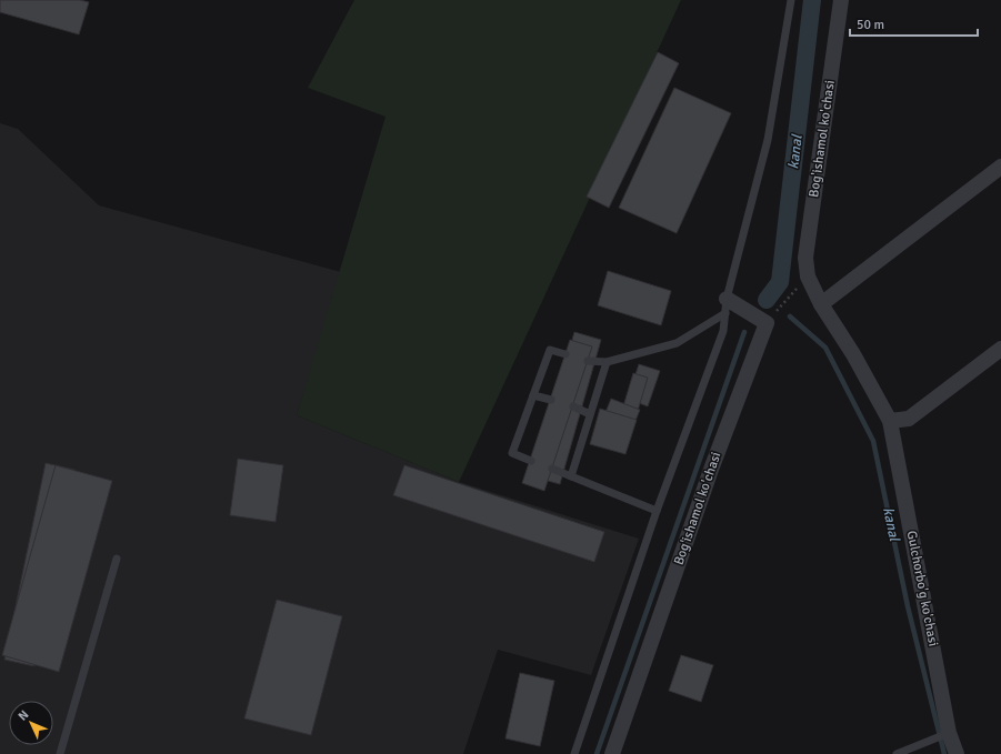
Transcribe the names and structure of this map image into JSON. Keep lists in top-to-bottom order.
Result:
{
  "streets": {
    "street": ["Bog'ishamol ko'chasi", "Gulchorbo'g ko'chasi"]
  },
  "crossings": [
    ["Bog'ishamol ko'chasi", "Gulchorbo'g ko'chasi"]
  ],
  "water": ["kanal"],
  "scale_bar": "50 m",
  "north": "top left"
}
